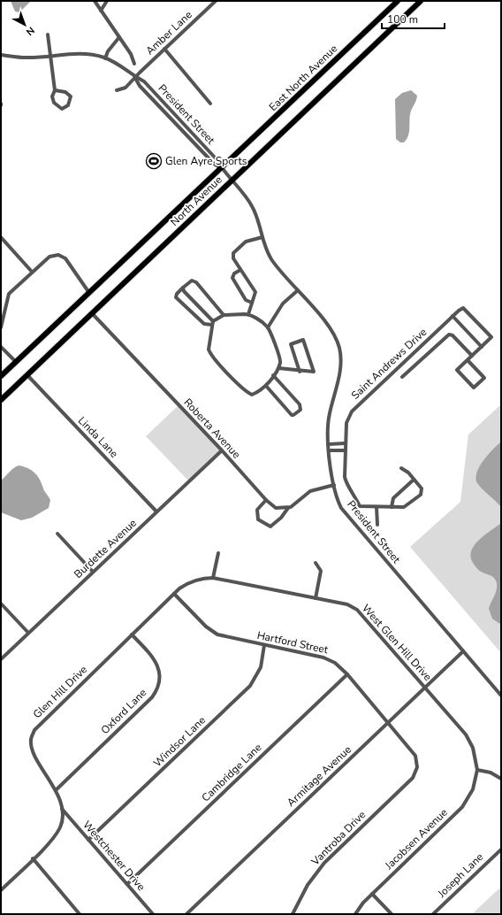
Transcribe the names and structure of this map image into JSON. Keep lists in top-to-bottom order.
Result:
{
  "streets": {
    "main road": ["East North Avenue", "North Avenue"],
    "street": [
      "Amber Lane",
      "President Street",
      "Saint Andrews Drive",
      "Roberta Avenue",
      "Linda Lane",
      "Burdette Avenue",
      "Hartford Street",
      "West Glen Hill Drive",
      "Glen Hill Drive",
      "Oxford Lane",
      "Windsor Lane",
      "Cambridge Lane",
      "Armitage Avenue",
      "Vantroba Drive",
      "Jacobsen Avenue",
      "Westchester Drive",
      "Joseph Lane"
    ]
  },
  "crossings": [
    ["Amber Lane", "President Street"],
    ["East North Avenue", "President Street"],
    ["East North Avenue", "North Avenue"],
    ["President Street", "North Avenue"],
    ["President Street", "Armitage Avenue"],
    ["North Avenue", "Roberta Avenue"],
    ["North Avenue", "Linda Lane"],
    ["Roberta Avenue", "Burdette Avenue"],
    ["Linda Lane", "Burdette Avenue"],
    ["Hartford Street", "Glen Hill Drive"],
    ["Hartford Street", "Windsor Lane"],
    ["Hartford Street", "Cambridge Lane"],
    ["Hartford Street", "Armitage Avenue"],
    ["Hartford Street", "Vantroba Drive"],
    ["West Glen Hill Drive", "Glen Hill Drive"],
    ["West Glen Hill Drive", "Armitage Avenue"],
    ["West Glen Hill Drive", "Jacobsen Avenue"],
    ["Glen Hill Drive", "Oxford Lane"],
    ["Glen Hill Drive", "Westchester Drive"],
    ["Windsor Lane", "Westchester Drive"],
    ["Cambridge Lane", "Westchester Drive"]
  ],
  "places": {
    "sports": ["Glen Ayre Sports"]
  },
  "scale_bar": "100 m",
  "north": "bottom right"
}
